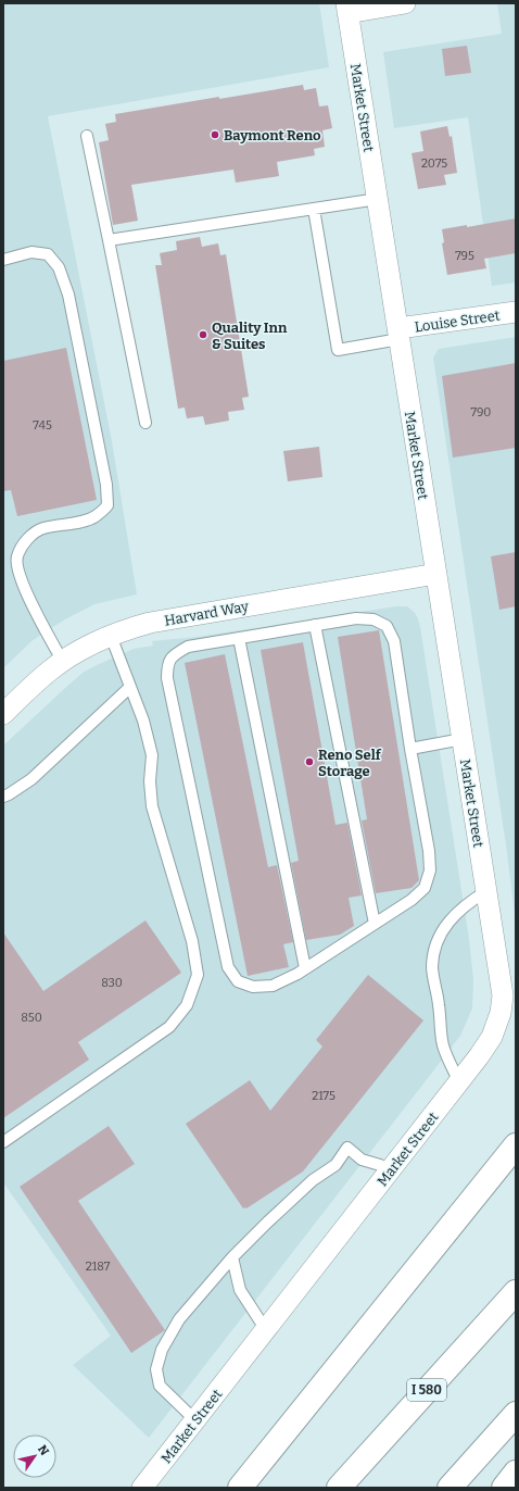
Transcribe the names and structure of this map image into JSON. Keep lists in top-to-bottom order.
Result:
{
  "streets": {
    "highway": ["I 580"],
    "street": ["Market Street", "Louise Street", "Harvard Way"]
  },
  "crossings": [
    ["Market Street", "Louise Street"],
    ["Market Street", "Harvard Way"]
  ],
  "places": ["Baymont Reno", "Quality Inn & Suites", "Reno Self Storage"],
  "house_numbers": [
    "2075",
    "795",
    "790",
    "745",
    "830",
    "850",
    "2175",
    "2187"
  ],
  "north": "top right"
}
